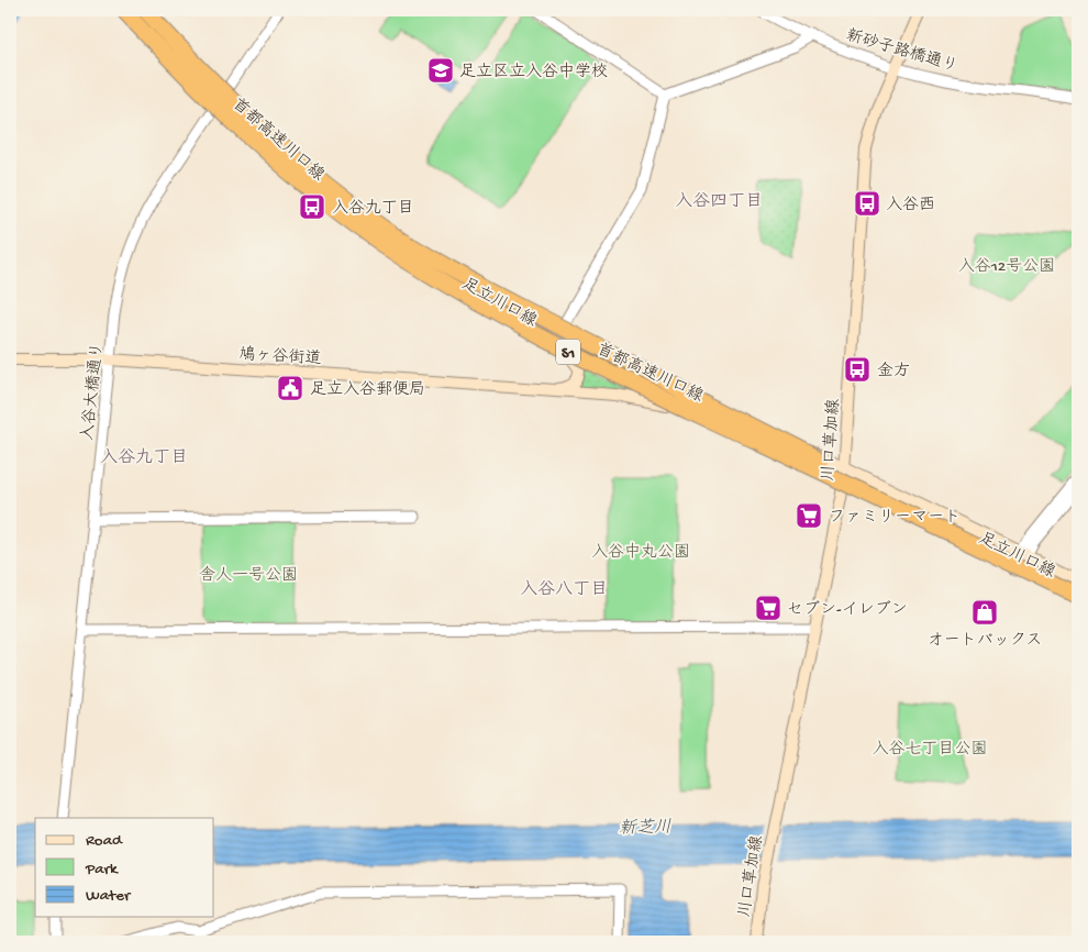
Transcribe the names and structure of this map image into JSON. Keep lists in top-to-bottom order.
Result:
{
  "streets": {
    "highway": ["首都高速川口線", "S1"],
    "main road": ["足立川口線", "鳩ヶ谷街道", "川口草加線"],
    "street": ["新砂子路橋通り", "入谷大橋通り"]
  },
  "crossings": [
    ["新砂子路橋通り", "川口草加線"],
    ["足立川口線", "鳩ヶ谷街道"],
    ["足立川口線", "入谷大橋通り"],
    ["足立川口線", "川口草加線"],
    ["鳩ヶ谷街道", "入谷大橋通り"]
  ],
  "districts": ["入谷四丁目", "入谷九丁目", "入谷八丁目"],
  "water": ["新芝川"],
  "parks": [
    "入谷12号公園",
    "入谷中丸公園",
    "舎人一号公園",
    "入谷七丁目公園"
  ],
  "places": {
    "school or university": ["足立区立入谷中学校"],
    "bus stop": ["入谷西", "入谷九丁目", "金方"],
    "public building": ["足立入谷郵便局"],
    "supermarket": ["ファミリーマート", "セブン-イレブン"],
    "shop": ["オートバックス"]
  },
  "legend": ["Road", "Park", "Water"]
}
